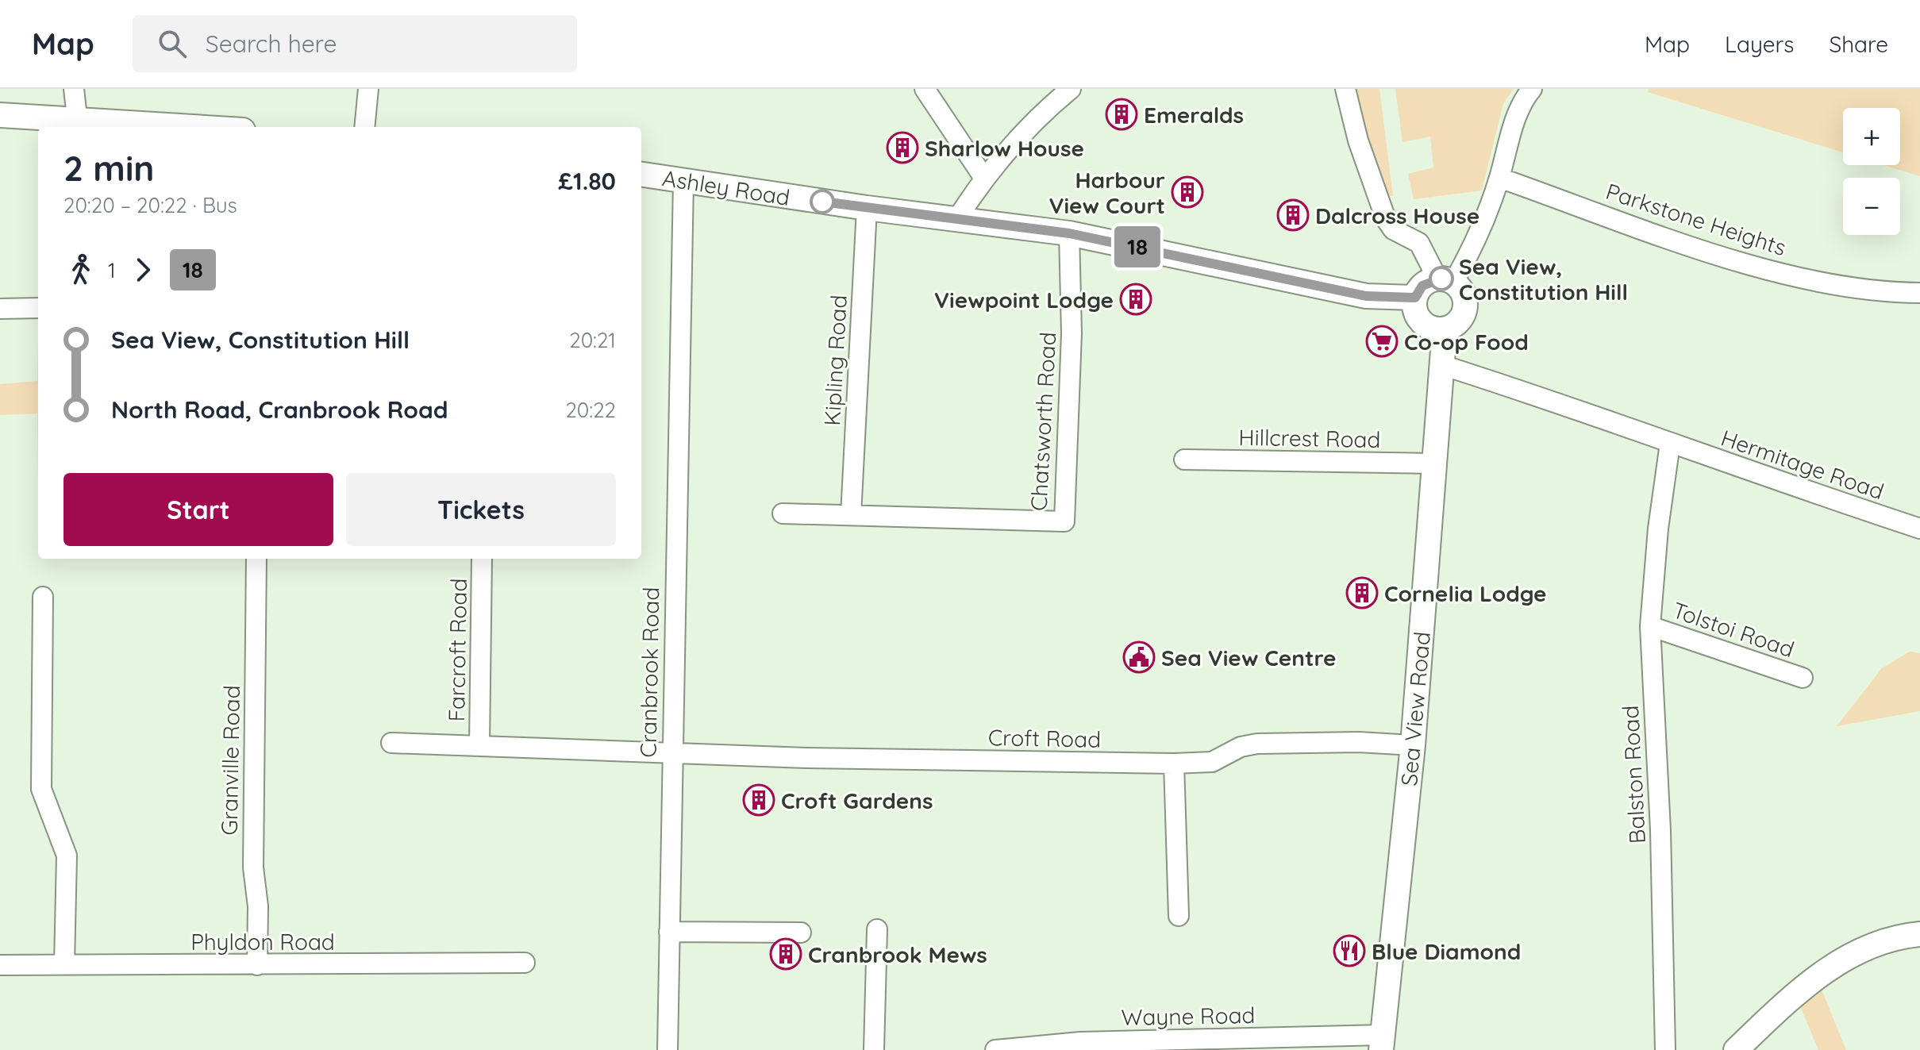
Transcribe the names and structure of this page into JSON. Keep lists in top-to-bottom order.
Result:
{
  "streets": {
    "main road": ["Ashley Road", "Sea View Road"],
    "street": [
      "Parkstone Heights",
      "Kipling Road",
      "Chatsworth Road",
      "Hillcrest Road",
      "Hermitage Road",
      "Tolstoi Road",
      "Farcroft Road",
      "Cranbrook Road",
      "Croft Road",
      "Granville Road",
      "Balston Road",
      "Phyldon Road",
      "Wayne Road"
    ]
  },
  "crossings": [
    ["Ashley Road", "Kipling Road"],
    ["Ashley Road", "Chatsworth Road"],
    ["Ashley Road", "Cranbrook Road"],
    ["Ashley Road", "Sea View Road"],
    ["Kipling Road", "Chatsworth Road"],
    ["Hillcrest Road", "Sea View Road"],
    ["Hermitage Road", "Sea View Road"],
    ["Hermitage Road", "Balston Road"],
    ["Tolstoi Road", "Balston Road"],
    ["Farcroft Road", "Cranbrook Road"],
    ["Farcroft Road", "Croft Road"],
    ["Cranbrook Road", "Croft Road"],
    ["Sea View Road", "Croft Road"],
    ["Sea View Road", "Wayne Road"],
    ["Granville Road", "Phyldon Road"]
  ],
  "places": {
    "building": [
      "Emeralds",
      "Sharlow House",
      "Harbour View Court",
      "Dalcross House",
      "Viewpoint Lodge",
      "Cornelia Lodge",
      "Croft Gardens",
      "Cranbrook Mews"
    ],
    "other": ["Sea View, Constitution Hill"],
    "supermarket": ["Co-op Food"],
    "public building": ["Sea View Centre"],
    "restaurant": ["Blue Diamond"]
  },
  "lines": ["bus line 18"],
  "page": {
    "header": "Map",
    "search": "Search here",
    "nav": ["Map", "Layers", "Share"],
    "on_map": "18",
    "map_buttons": ["+", "−"],
    "heading": ["2 min", "20:20 – 20:22 · Bus", "£1.80"],
    "legs": ["1", "18"],
    "list": [
      {
        "name": "Sea View, Constitution Hill",
        "value": "20:21"
      },
      {
        "name": "North Road, Cranbrook Road",
        "value": "20:22"
      }
    ],
    "buttons": ["Start", "Tickets"]
  }
}
